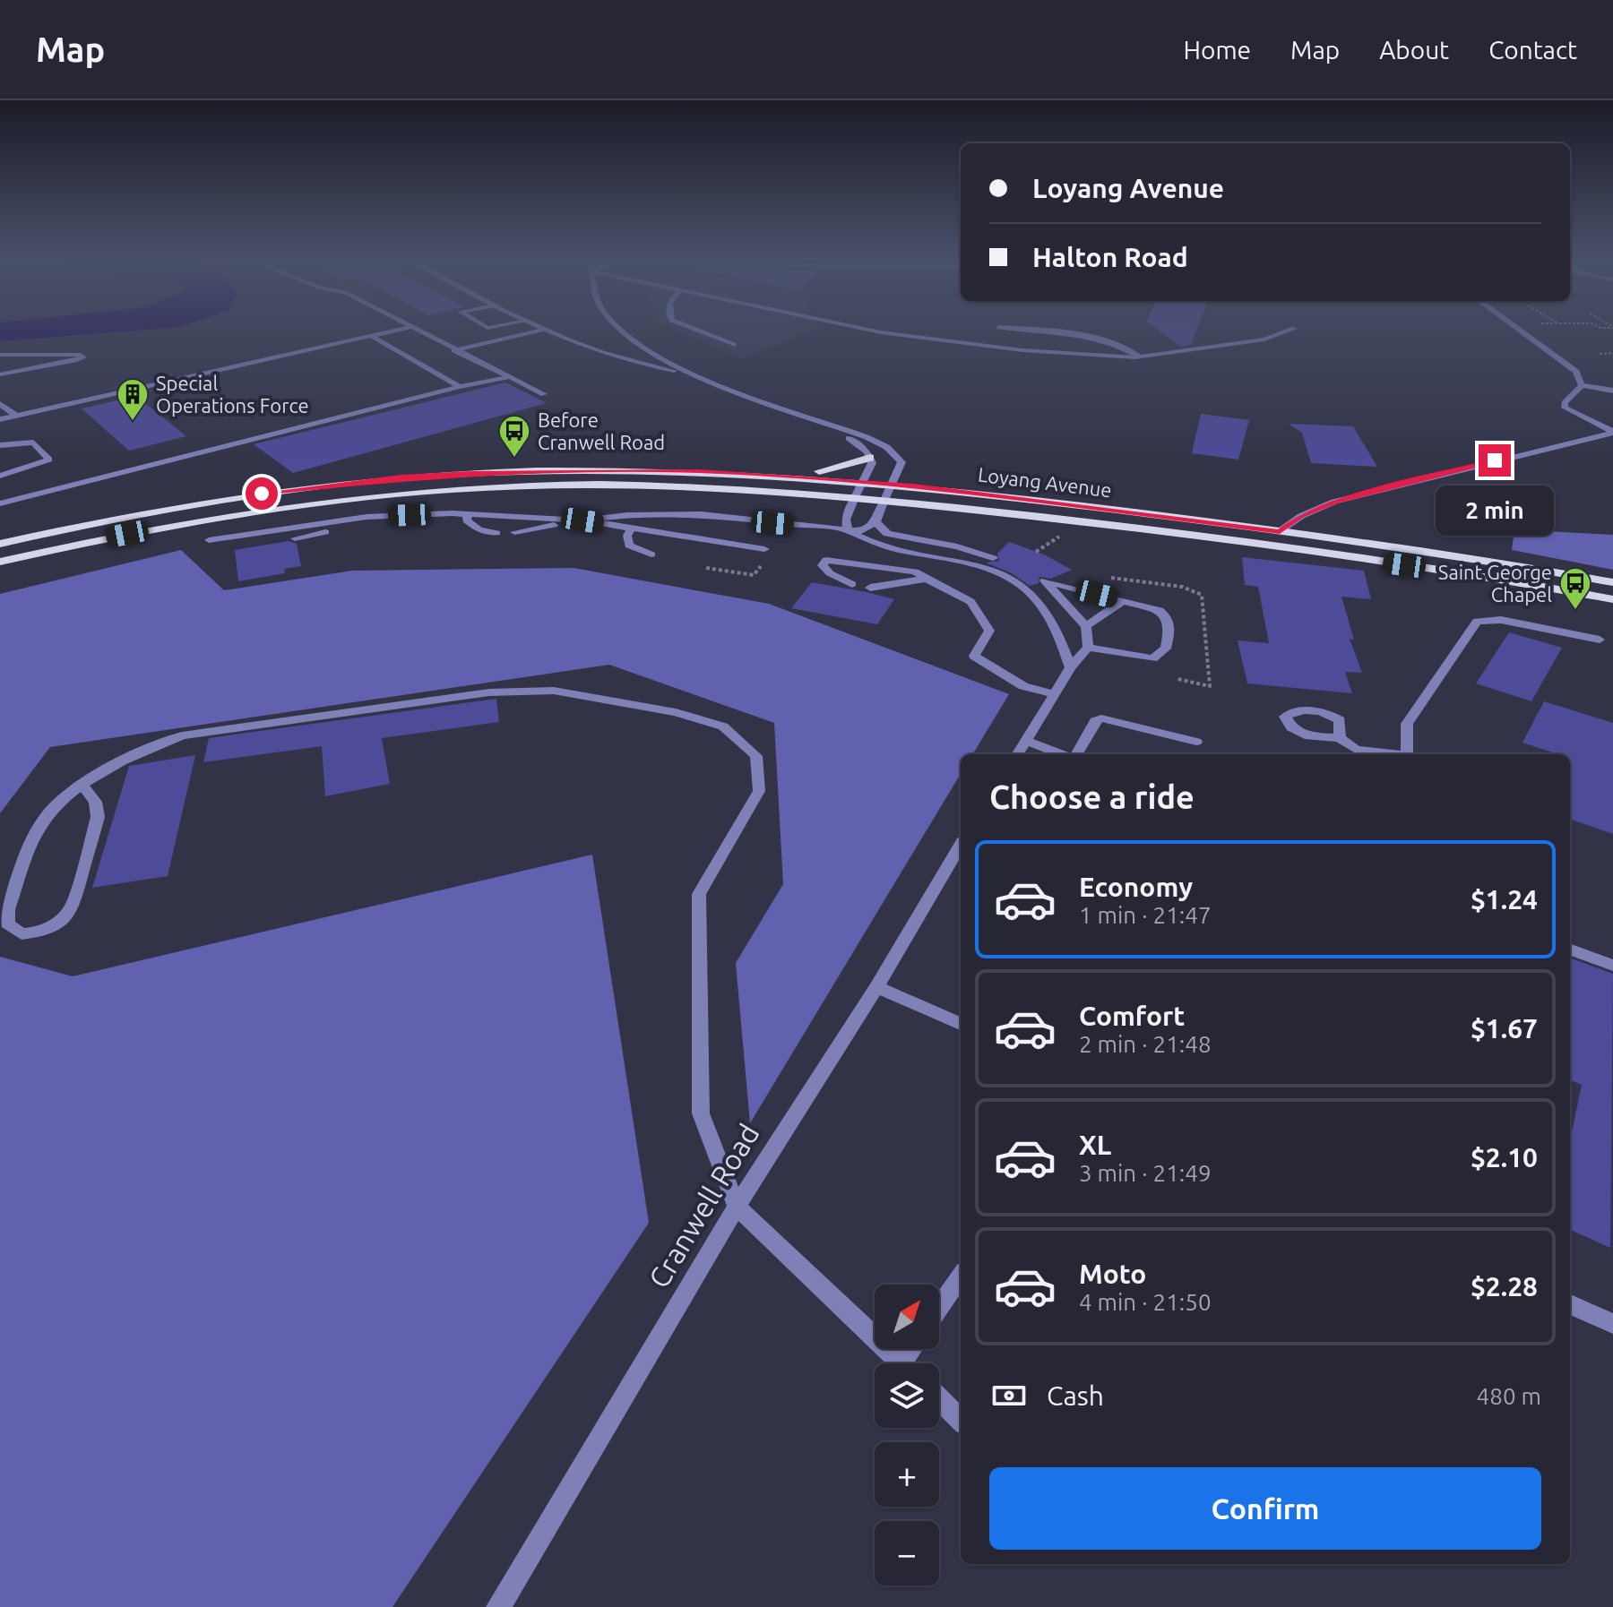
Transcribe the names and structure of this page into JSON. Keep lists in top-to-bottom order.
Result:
{
  "streets": {
    "main road": ["Loyang Avenue"],
    "street": ["Cranwell Road"]
  },
  "places": {
    "building": ["Special Operations Force"],
    "bus stop": ["Before Cranwell Road", "Saint George Chapel"]
  },
  "north": "top right",
  "page": {
    "header": "Map",
    "nav": [
      "Home",
      "Map",
      "About",
      "Contact"
    ],
    "banner": ["Loyang Avenue", "Halton Road"],
    "bubble": "2 min",
    "heading": "Choose a ride",
    "list": [
      {
        "name": "Economy",
        "note": "1 min · 21:47",
        "value": "$1.24"
      },
      {
        "name": "Comfort",
        "note": "2 min · 21:48",
        "value": "$1.67"
      },
      {
        "name": "XL",
        "note": "3 min · 21:49",
        "value": "$2.10"
      },
      {
        "name": "Moto",
        "note": "4 min · 21:50",
        "value": "$2.28"
      }
    ],
    "map_buttons": ["+", "−"],
    "pay": ["Cash", "480 m"],
    "buttons": "Confirm"
  }
}
